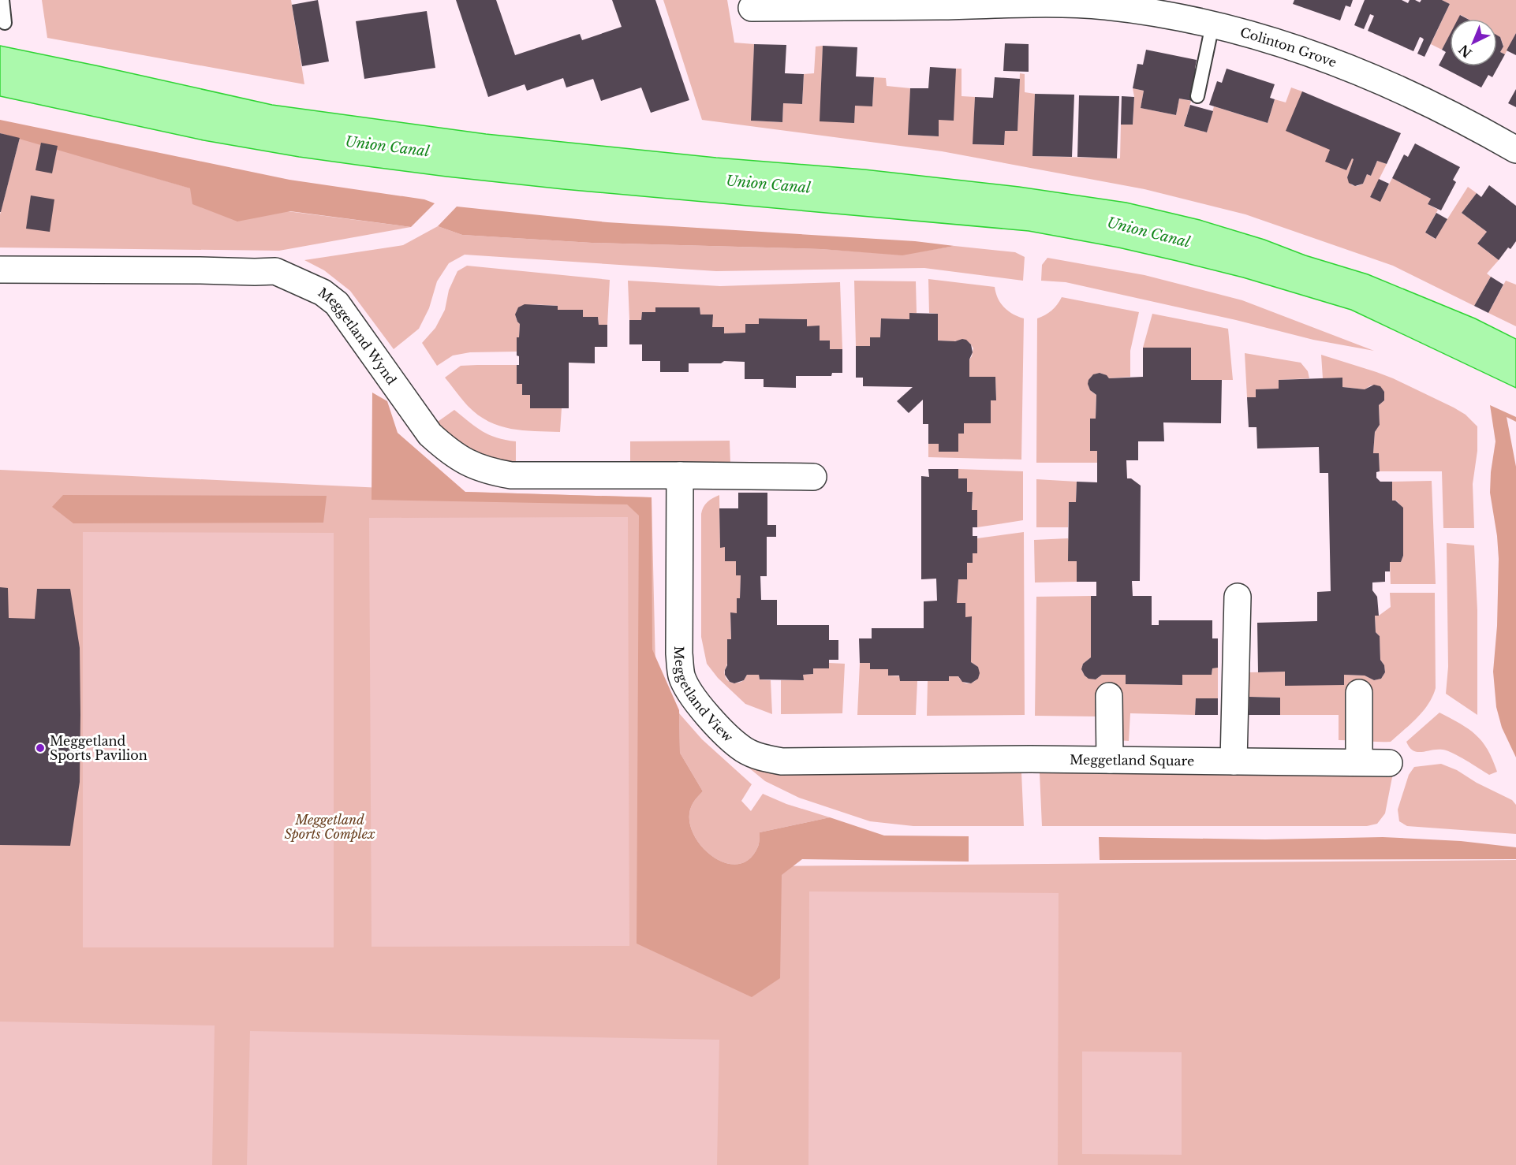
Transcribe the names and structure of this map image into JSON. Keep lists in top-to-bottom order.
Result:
{
  "streets": {
    "street": [
      "Colinton Grove",
      "Meggetland Wynd",
      "Meggetland View",
      "Meggetland Square"
    ]
  },
  "crossings": [
    ["Meggetland Wynd", "Meggetland View"],
    ["Meggetland View", "Meggetland Square"]
  ],
  "water": ["Union Canal"],
  "parks": ["Meggetland Sports Complex"],
  "places": ["Meggetland Sports Pavilion"],
  "north": "bottom left"
}
